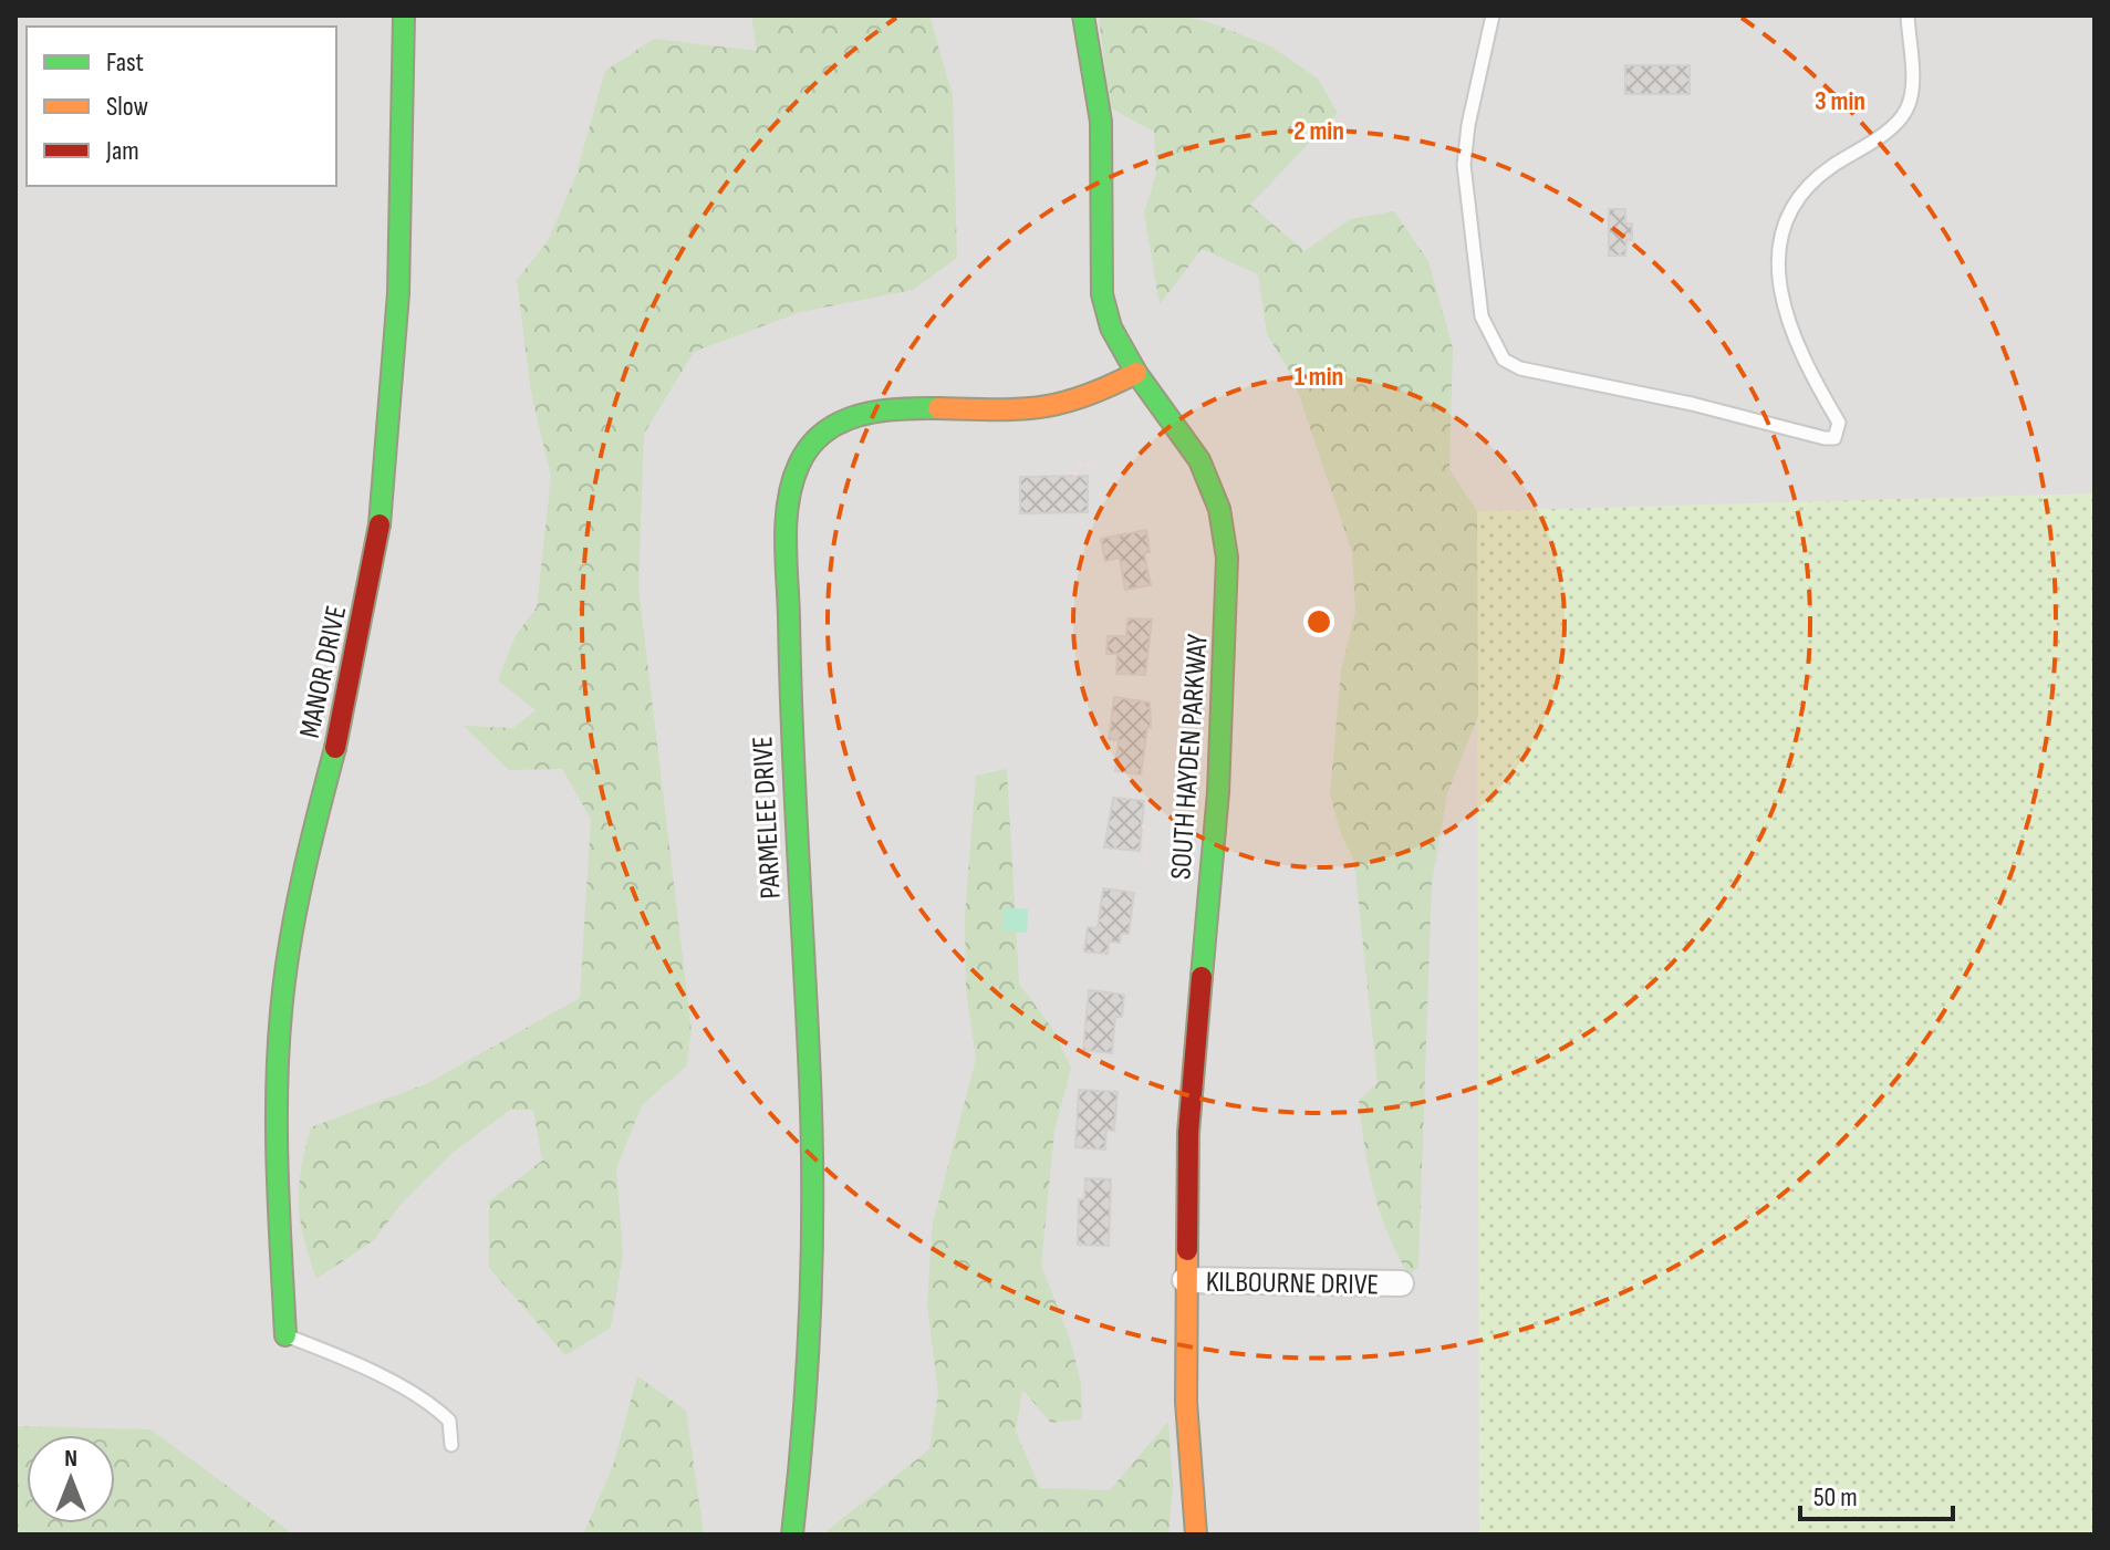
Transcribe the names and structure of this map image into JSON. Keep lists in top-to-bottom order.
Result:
{
  "streets": {
    "street": [
      "MANOR DRIVE",
      "SOUTH HAYDEN PARKWAY",
      "PARMELEE DRIVE",
      "KILBOURNE DRIVE"
    ]
  },
  "crossings": [
    ["SOUTH HAYDEN PARKWAY", "PARMELEE DRIVE"],
    ["SOUTH HAYDEN PARKWAY", "KILBOURNE DRIVE"]
  ],
  "legend": ["Fast", "Slow", "Jam"],
  "scale_bar": "50 m",
  "north": "top",
  "rings": ["3 min", "2 min", "1 min"]
}
